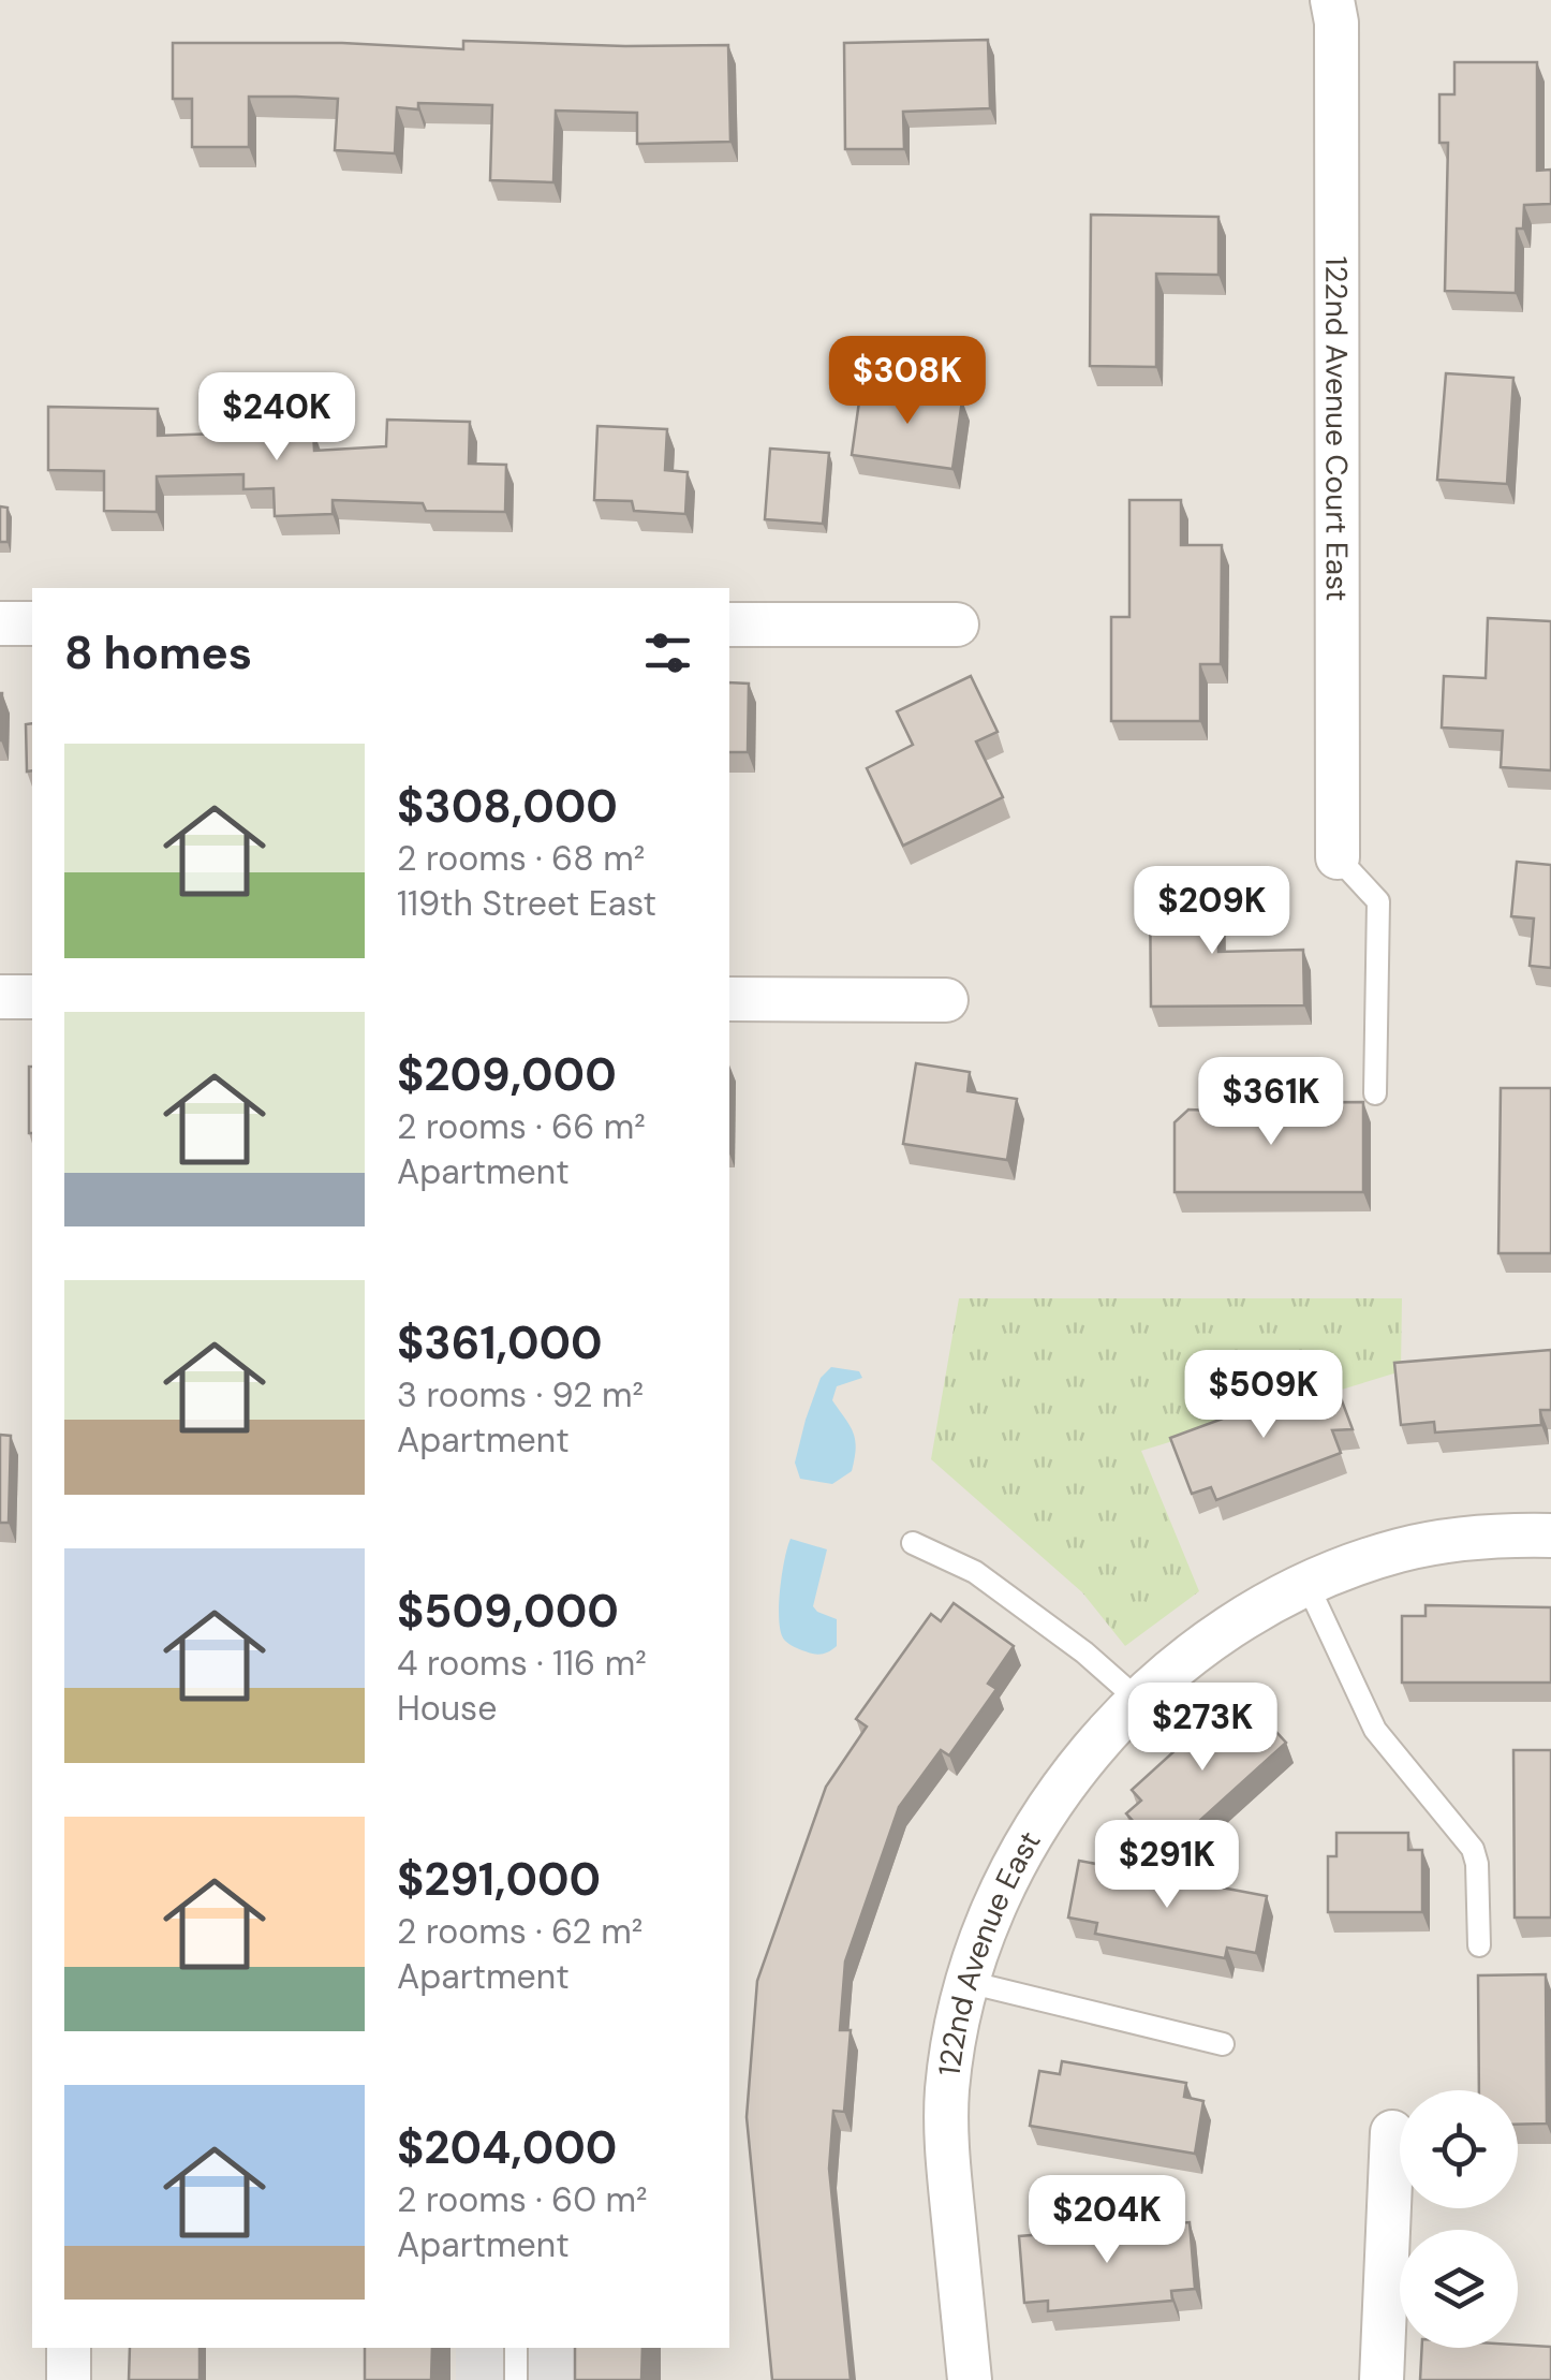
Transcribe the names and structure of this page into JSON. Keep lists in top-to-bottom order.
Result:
{
  "streets": {
    "street": ["122nd Avenue Court East", "122nd Avenue East"]
  },
  "page": {
    "price": [
      "$308K",
      "$240K",
      "$209K",
      "$361K",
      "$509K",
      "$273K",
      "$291K",
      "$204K"
    ],
    "heading": "8 homes",
    "list": [
      {
        "name": "$308,000",
        "note": "2 rooms · 68 m² · 119th Street East"
      },
      {
        "name": "$209,000",
        "note": "2 rooms · 66 m² · Apartment"
      },
      {
        "name": "$361,000",
        "note": "3 rooms · 92 m² · Apartment"
      },
      {
        "name": "$509,000",
        "note": "4 rooms · 116 m² · House"
      },
      {
        "name": "$291,000",
        "note": "2 rooms · 62 m² · Apartment"
      },
      {
        "name": "$204,000",
        "note": "2 rooms · 60 m² · Apartment"
      }
    ]
  }
}
